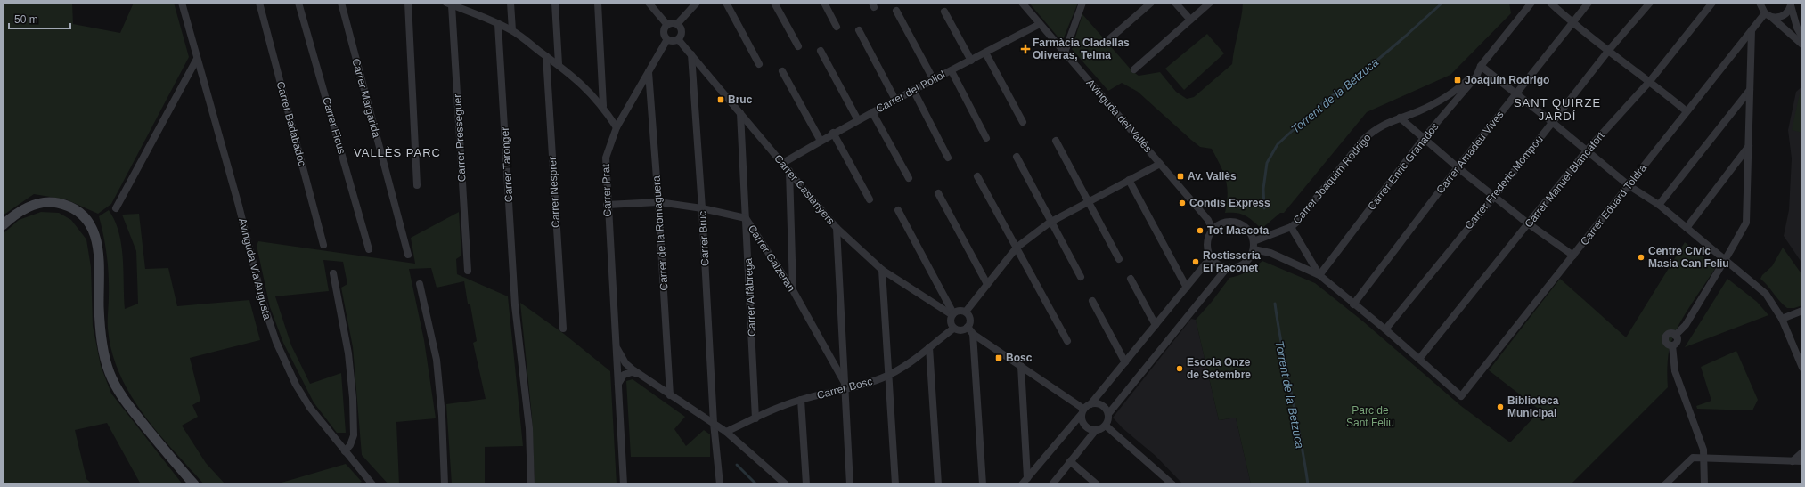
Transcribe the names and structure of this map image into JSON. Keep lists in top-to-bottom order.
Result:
{
  "streets": {
    "street": [
      "Carrer del Poliol",
      "Carrer Margarida",
      "Avinguda del Vallès",
      "Carrer Badabadoc",
      "Carrer Ficus",
      "Carrer Presseguer",
      "Carrer Amadeu Vives",
      "Carrer Taronger",
      "Carrer Enric Granados",
      "Carrer Joaquim Rodrigo",
      "Carrer Manuel Blancafort",
      "Carrer Frederic Mompou",
      "Carrer Castanyers",
      "Carrer Prat",
      "Carrer Nesprer",
      "Carrer Eduard Toldrà",
      "Carrer de la Romaguera",
      "Carrer Bruc",
      "Carrer Galzeran",
      "Avinguda Via Augusta",
      "Carrer Alfàbrega",
      "Carrer Bosc"
    ]
  },
  "crossings": [
    ["Carrer del Poliol", "Avinguda del Vallès"],
    ["Carrer del Poliol", "Carrer Castanyers"],
    ["Carrer Enric Granados", "Carrer Joaquim Rodrigo"],
    ["Carrer Manuel Blancafort", "Carrer Eduard Toldrà"],
    ["Carrer Castanyers", "Carrer Prat"],
    ["Carrer Castanyers", "Carrer Bruc"],
    ["Carrer Castanyers", "Carrer Alfàbrega"],
    ["Carrer Castanyers", "Carrer Bosc"],
    ["Carrer Prat", "Carrer de la Romaguera"],
    ["Carrer Prat", "Carrer Galzeran"],
    ["Carrer de la Romaguera", "Carrer Galzeran"],
    ["Carrer Bruc", "Carrer Galzeran"],
    ["Carrer Galzeran", "Carrer Alfàbrega"],
    ["Carrer Galzeran", "Carrer Bosc"],
    ["Carrer Alfàbrega", "Carrer Bosc"]
  ],
  "districts": ["SANT QUIRZE JARDÍ", "VALLÈS PARC"],
  "water": ["Torrent de la Betzuca"],
  "parks": ["Parc de Sant Feliu"],
  "places": {
    "health": ["Farmàcia Cladellas Oliveras, Telma"],
    "transit": [
      "Joaquín Rodrigo",
      "Bruc",
      "Av. Vallès",
      "Bosc"
    ],
    "other": [
      "Condis Express",
      "Tot Mascota",
      "Centre Cívic Masia Can Feliu",
      "Rostisseria El Raconet",
      "Escola Onze de Setembre",
      "Biblioteca Municipal"
    ]
  },
  "scale_bar": "50 m"
}
